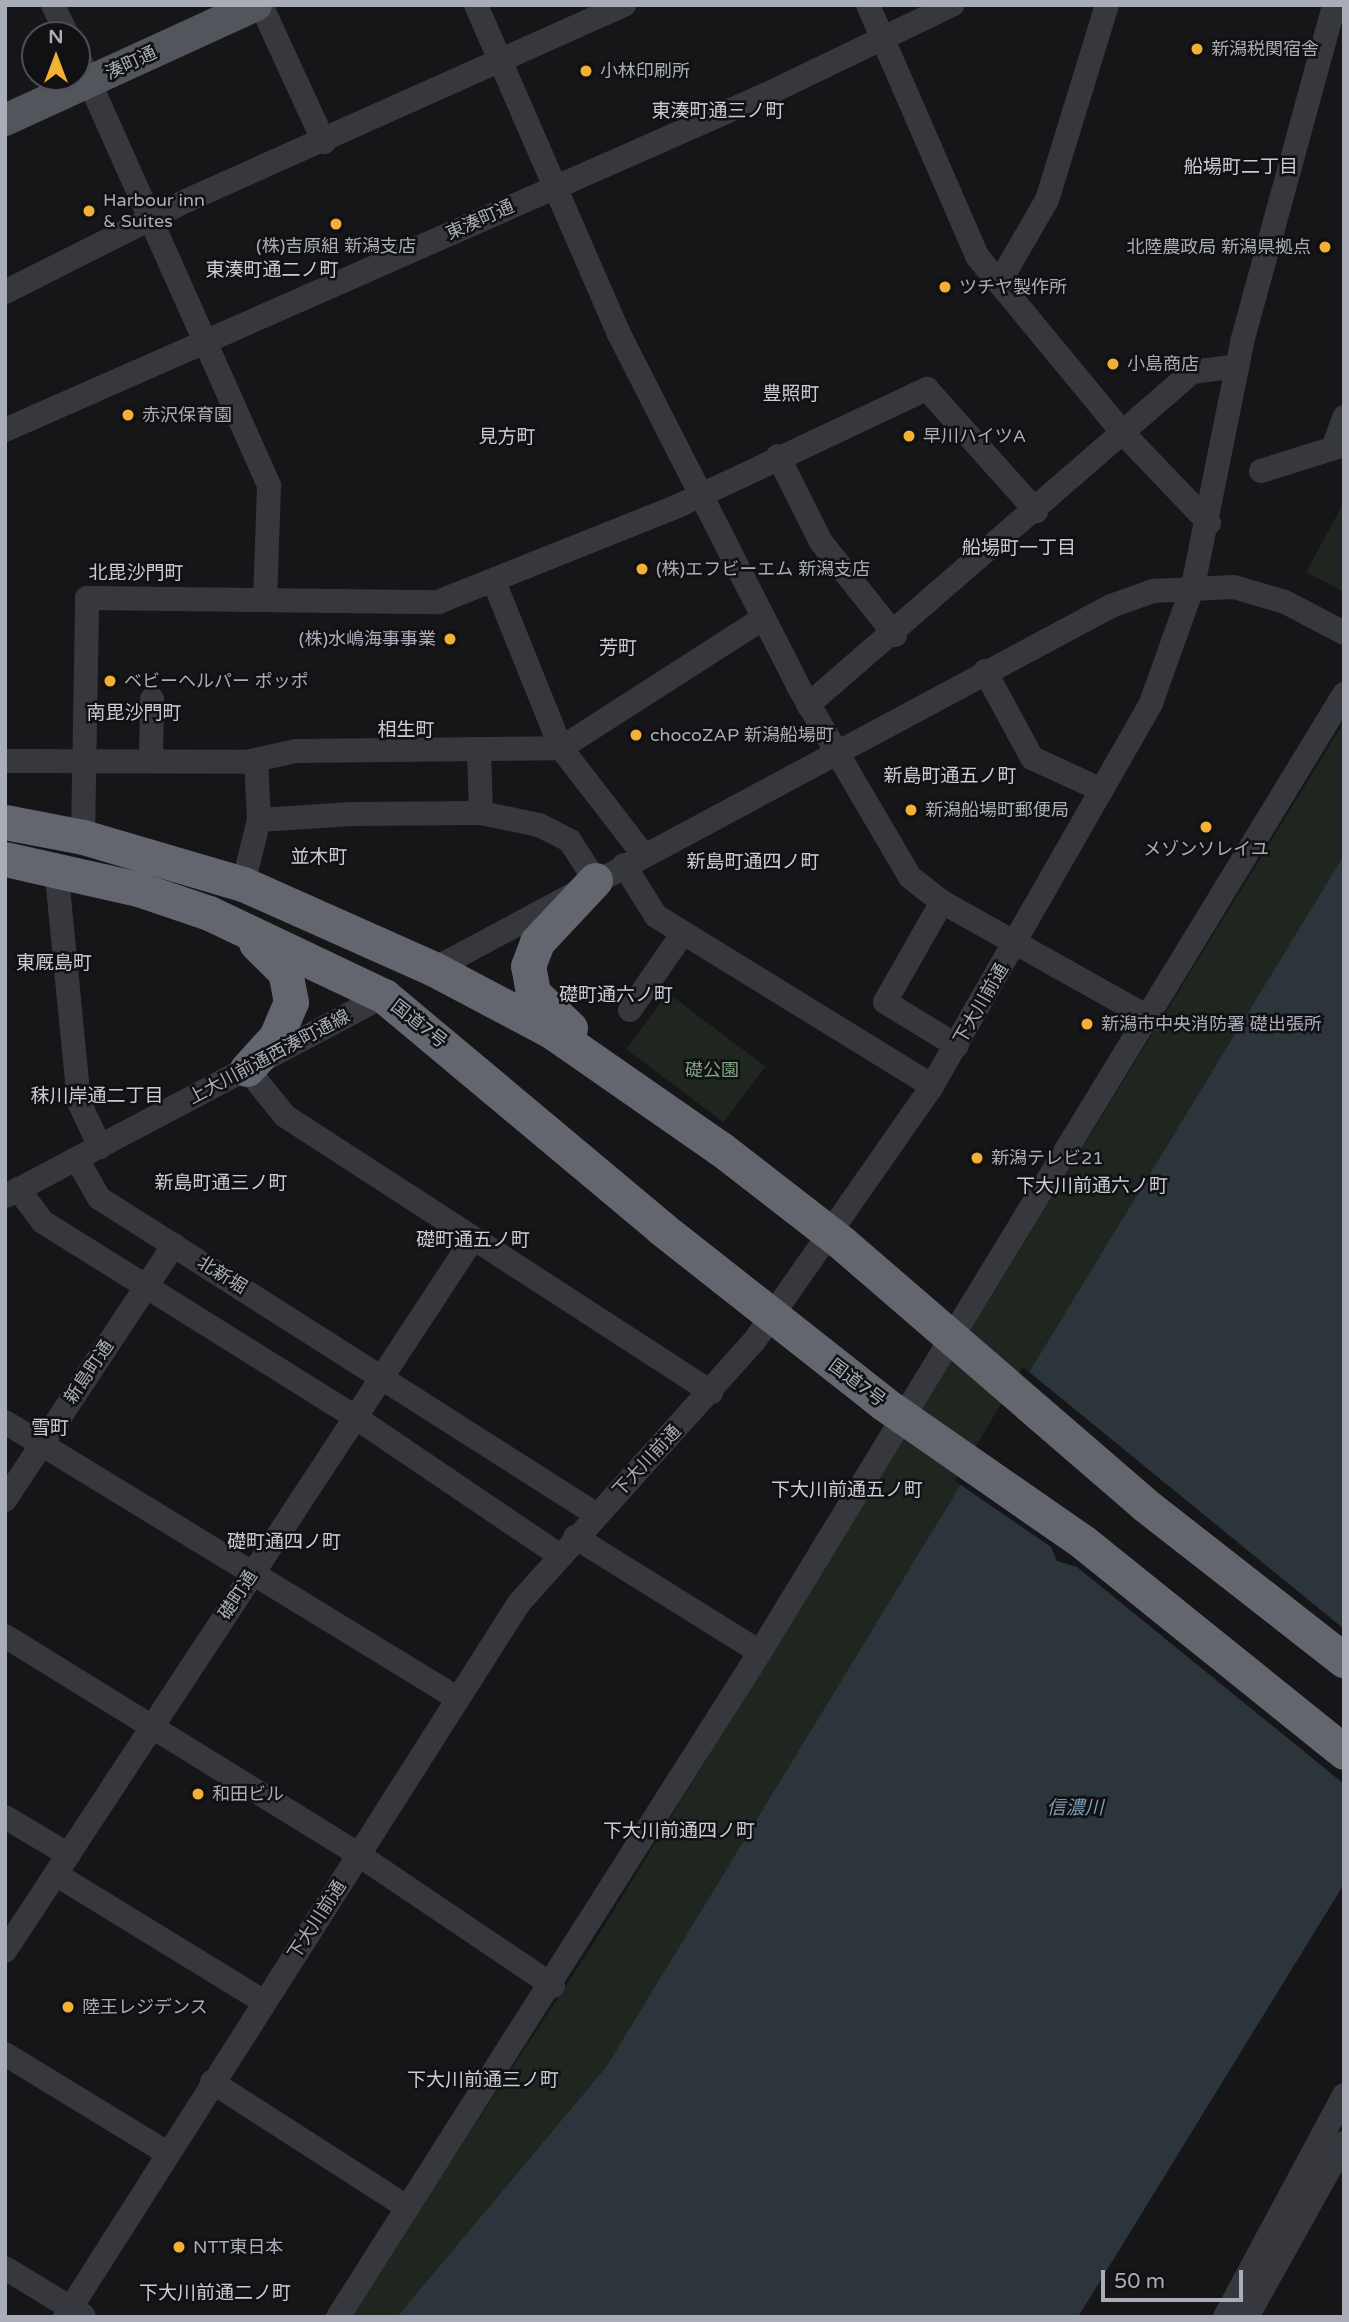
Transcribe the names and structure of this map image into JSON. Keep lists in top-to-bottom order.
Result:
{
  "streets": {
    "highway": ["国道7号"],
    "main road": ["湊町通"],
    "street": [
      "東湊町通",
      "下大川前通",
      "上大川前通西湊町通線",
      "北新堀",
      "新島町通",
      "礎町通"
    ]
  },
  "crossings": [
    ["下大川前通", "北新堀"],
    ["国道7号", "上大川前通西湊町通線"],
    ["上大川前通西湊町通線", "北新堀"],
    ["北新堀", "新島町通"],
    ["北新堀", "礎町通"]
  ],
  "districts": [
    "東湊町通三ノ町",
    "船場町二丁目",
    "東湊町通二ノ町",
    "豊照町",
    "見方町",
    "船場町一丁目",
    "北毘沙門町",
    "芳町",
    "南毘沙門町",
    "相生町",
    "新島町通五ノ町",
    "並木町",
    "新島町通四ノ町",
    "東厩島町",
    "礎町通六ノ町",
    "秣川岸通二丁目",
    "新島町通三ノ町",
    "下大川前通六ノ町",
    "礎町通五ノ町",
    "雪町",
    "下大川前通五ノ町",
    "礎町通四ノ町",
    "下大川前通四ノ町",
    "下大川前通三ノ町",
    "下大川前通二ノ町"
  ],
  "water": ["信濃川"],
  "parks": ["礎公園"],
  "places": [
    "新潟税関宿舎",
    "小林印刷所",
    "Harbour inn & Suites",
    "(株)吉原組 新潟支店",
    "北陸農政局 新潟県拠点",
    "ツチヤ製作所",
    "小島商店",
    "赤沢保育園",
    "早川ハイツA",
    "(株)エフビーエム 新潟支店",
    "(株)水嶋海事事業",
    "ベビーヘルパー ポッポ",
    "chocoZAP 新潟船場町",
    "新潟船場町郵便局",
    "メゾンソレイユ",
    "新潟市中央消防署 礎出張所",
    "新潟テレビ21",
    "和田ビル",
    "陸王レジデンス",
    "NTT東日本"
  ],
  "scale_bar": "50 m",
  "north": "top"
}
